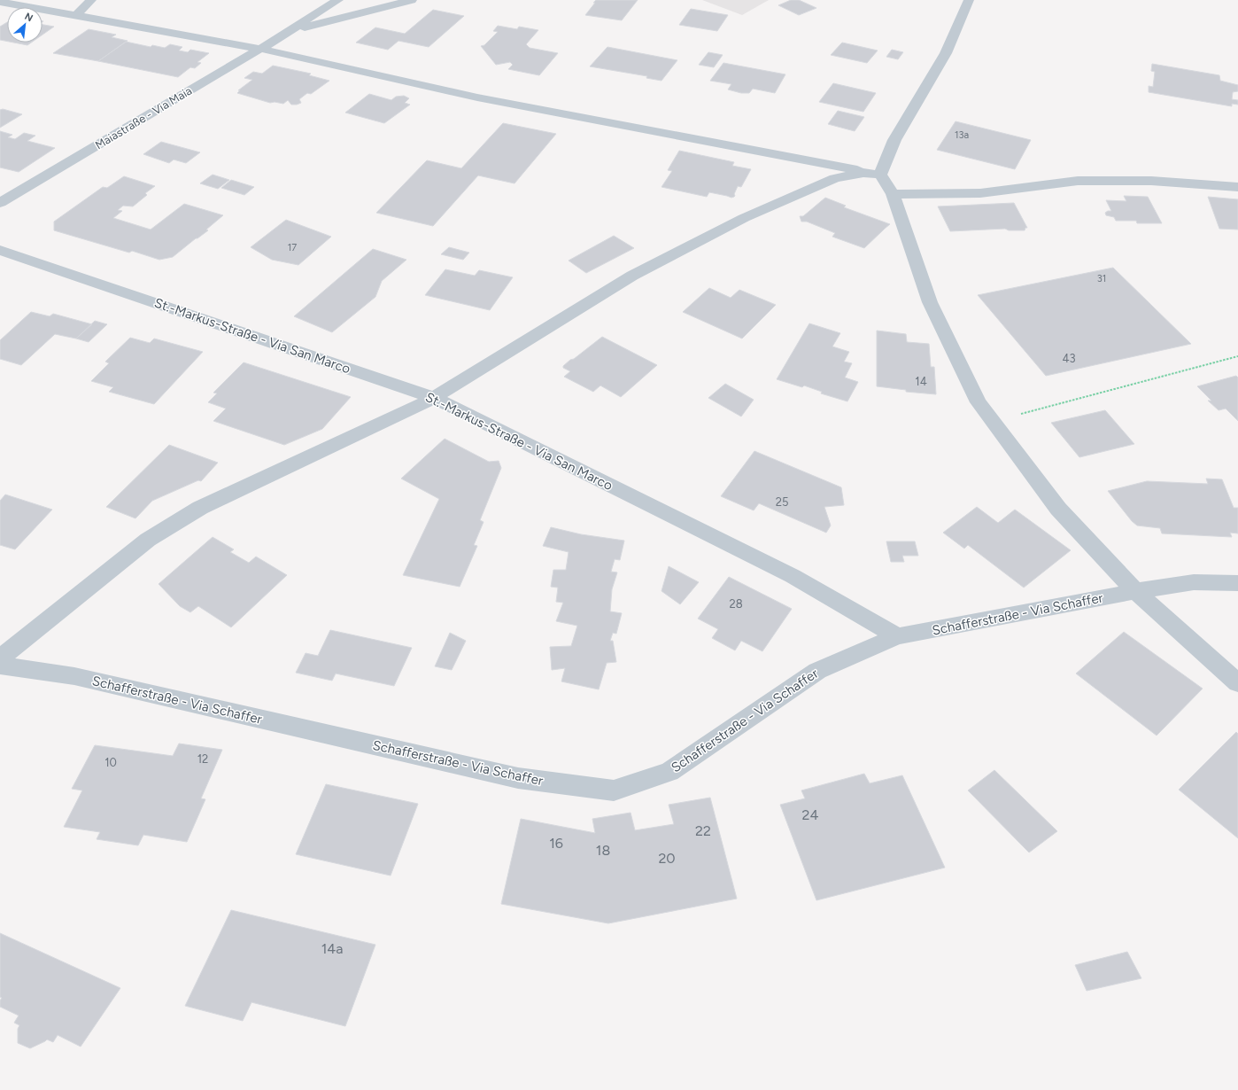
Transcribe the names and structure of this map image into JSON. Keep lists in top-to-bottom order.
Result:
{
  "streets": {
    "street": ["Maiastraße - Via Maia", "St.-Markus-Straße - Via San Marco", "Schafferstraße - Via Schaffer"]
  },
  "crossings": [
    ["St.-Markus-Straße - Via San Marco", "Schafferstraße - Via Schaffer"]
  ],
  "house_numbers": [
    "13a",
    "17",
    "31",
    "43",
    "14",
    "25",
    "28",
    "12",
    "10",
    "24",
    "22",
    "16",
    "18",
    "20",
    "14a"
  ],
  "north": "top right"
}
